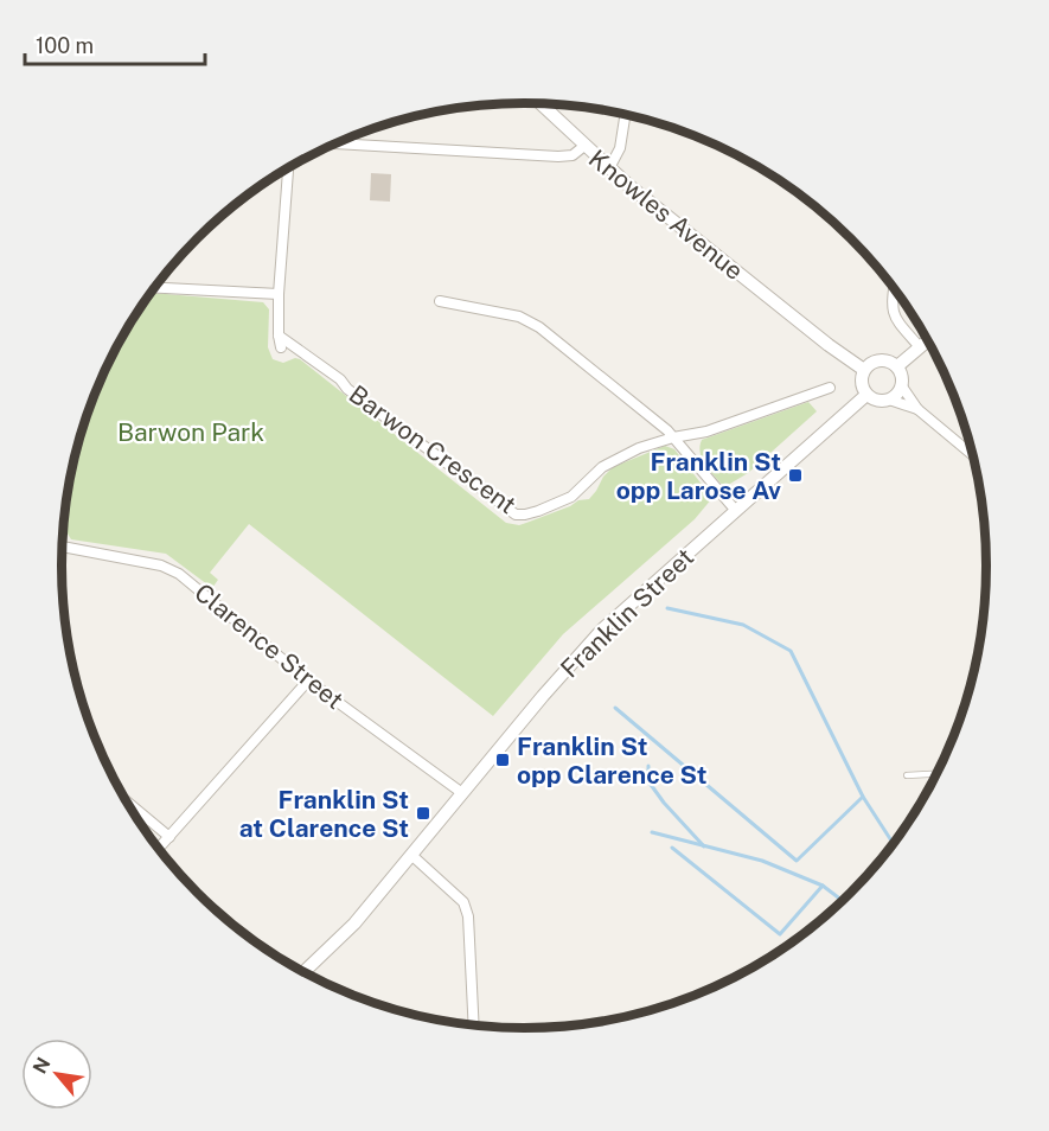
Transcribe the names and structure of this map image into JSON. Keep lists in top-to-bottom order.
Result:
{
  "streets": {
    "street": [
      "Knowles Avenue",
      "Barwon Crescent",
      "Franklin Street",
      "Clarence Street"
    ]
  },
  "crossings": [
    ["Knowles Avenue", "Franklin Street"],
    ["Franklin Street", "Clarence Street"]
  ],
  "parks": ["Barwon Park"],
  "places": {
    "transit": ["Franklin St opp Larose Av", "Franklin St opp Clarence St", "Franklin St at Clarence St"]
  },
  "scale_bar": "100 m",
  "north": "top left"
}
